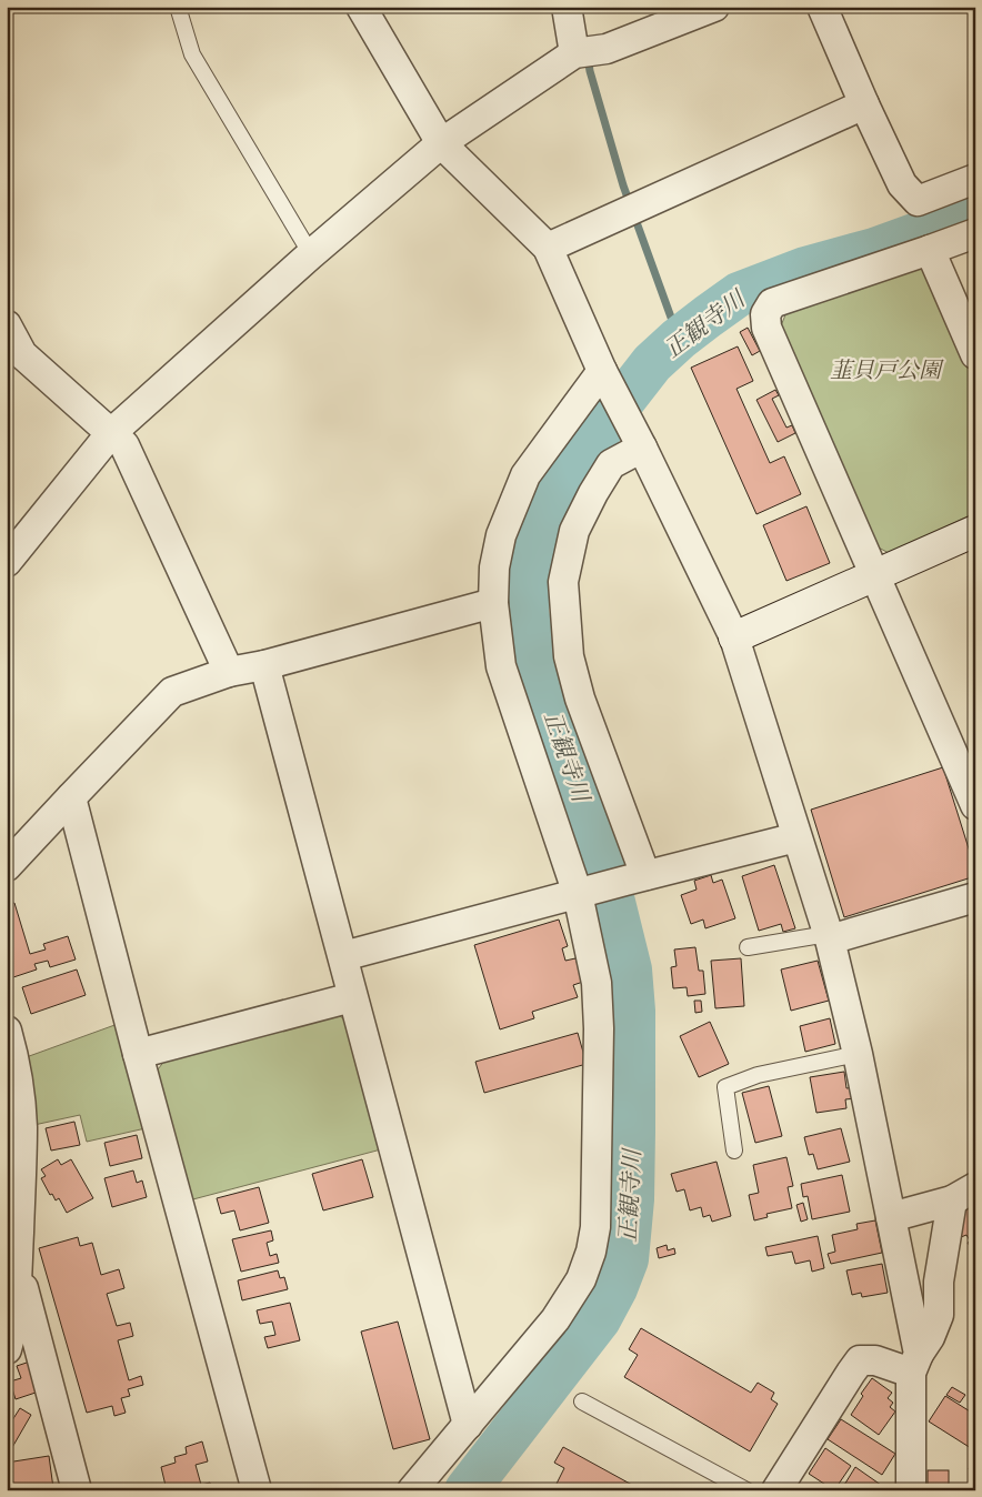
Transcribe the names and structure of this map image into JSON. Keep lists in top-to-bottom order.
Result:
{
  "water": ["正観寺川"],
  "parks": ["韮貝戸公園"]
}
